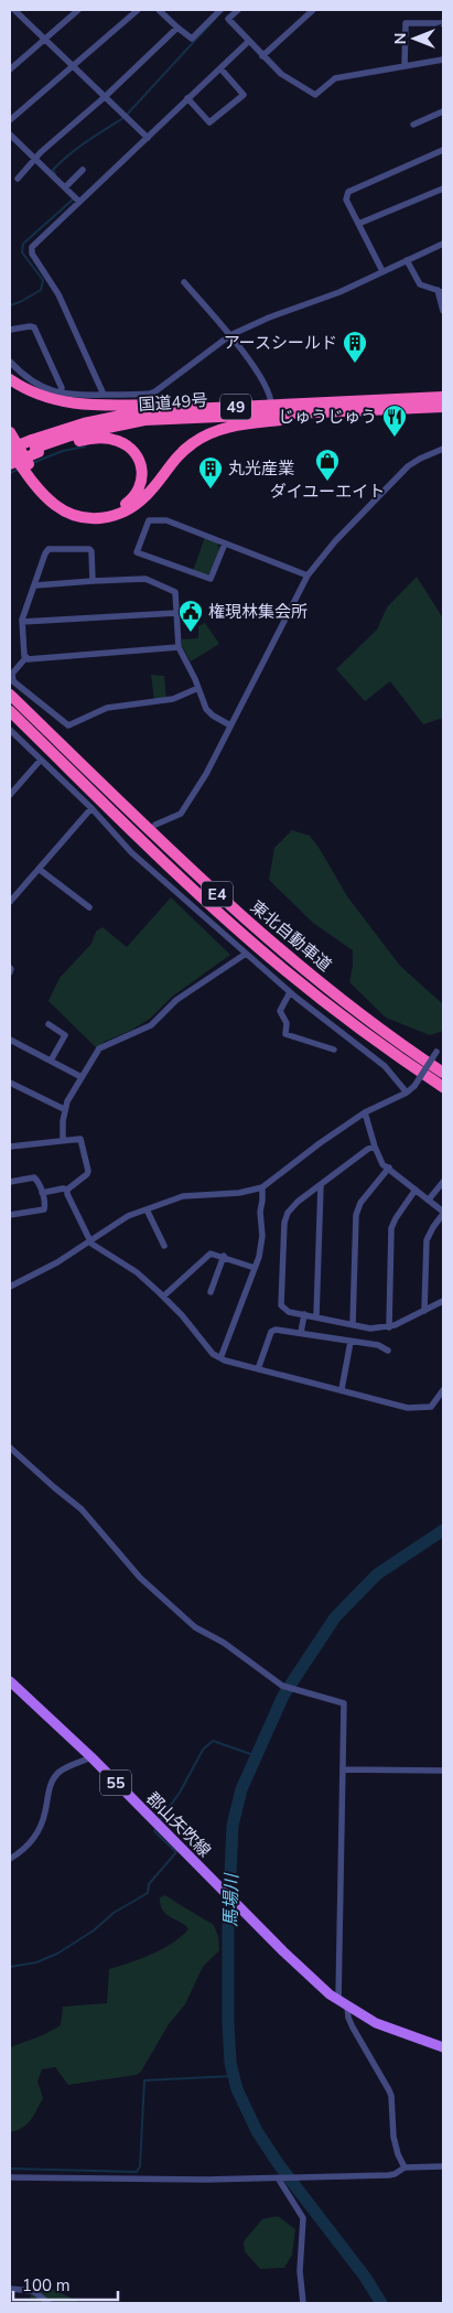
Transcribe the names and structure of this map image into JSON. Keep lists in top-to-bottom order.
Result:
{
  "streets": {
    "highway": [
      "国道49号",
      "49",
      "E4",
      "東北自動車道"
    ],
    "main road": ["55", "郡山矢吹線"]
  },
  "water": ["馬場川"],
  "places": {
    "building": ["アースシールド", "丸光産業"],
    "restaurant": ["じゅうじゅう"],
    "shop": ["ダイユーエイト"],
    "public building": ["権現林集会所"]
  },
  "scale_bar": "100 m",
  "north": "left"
}
